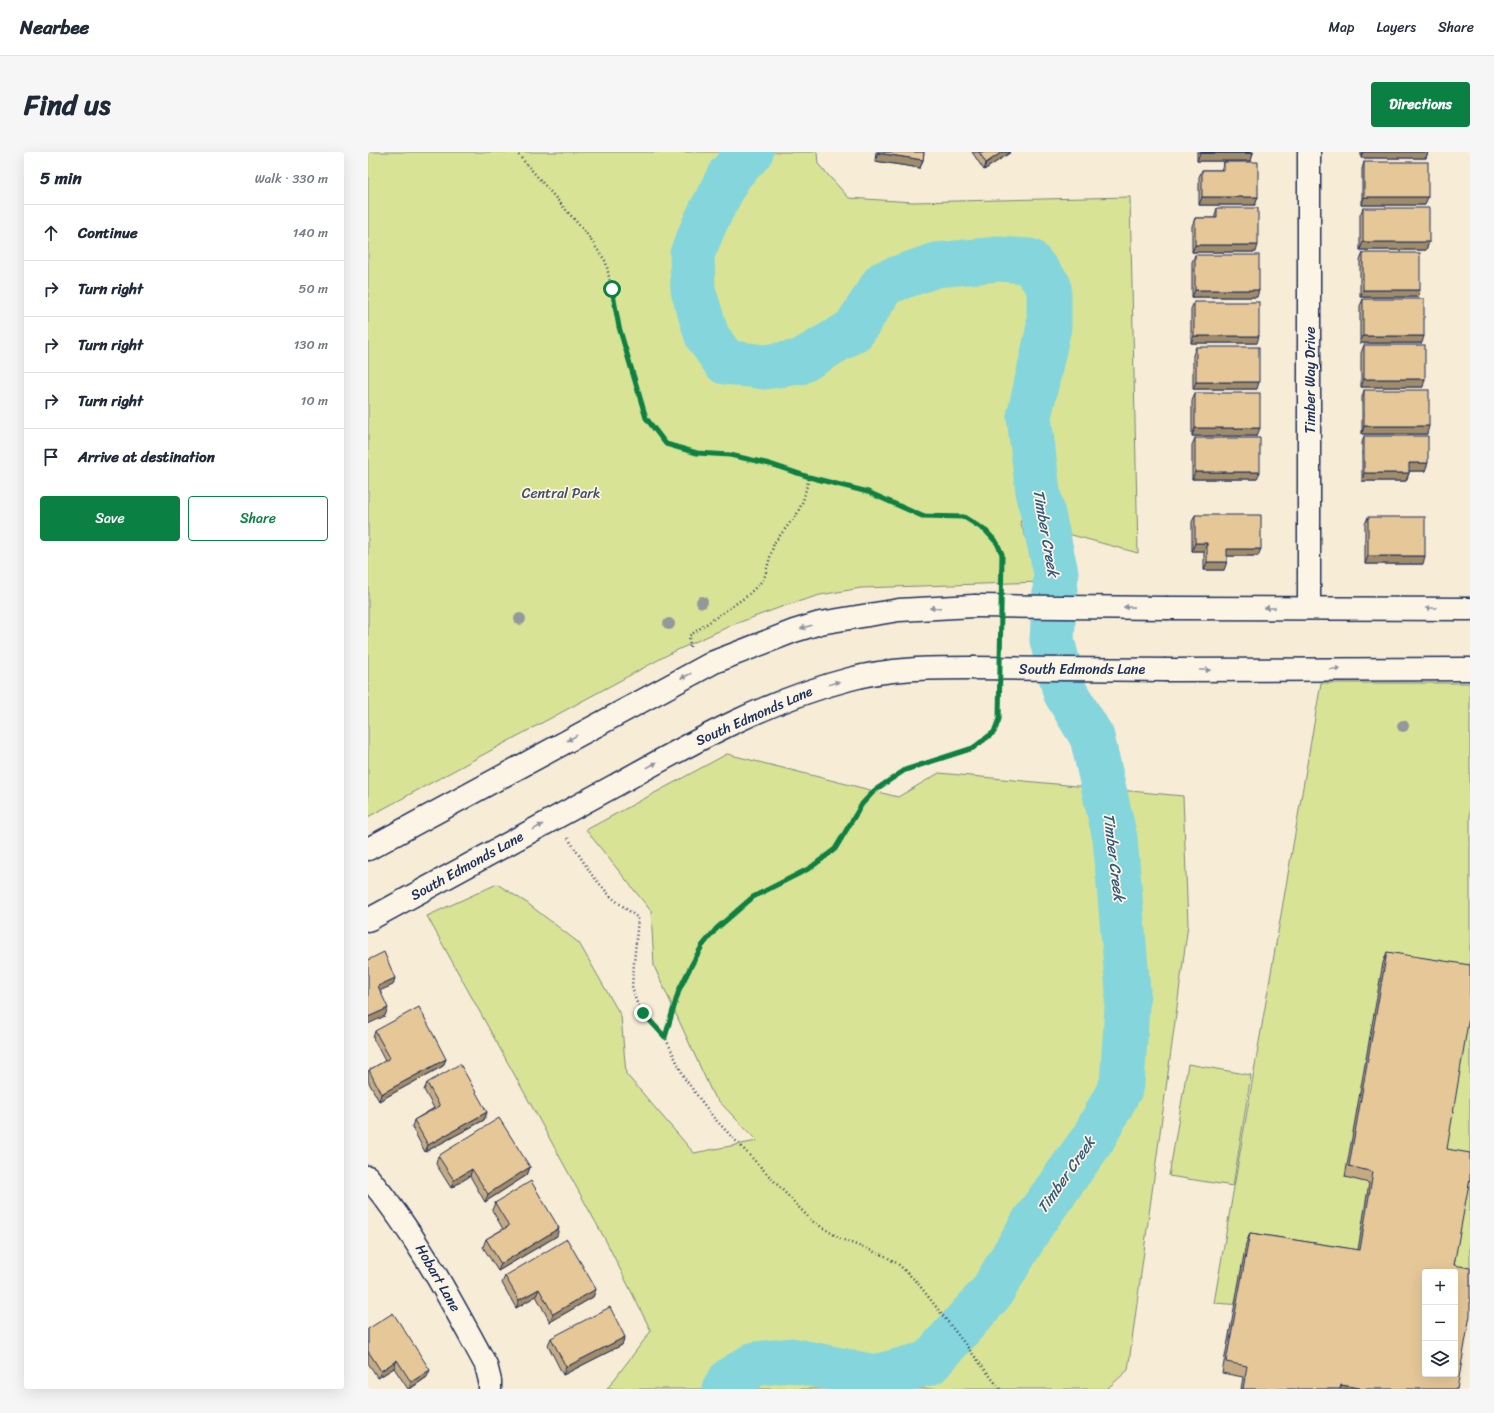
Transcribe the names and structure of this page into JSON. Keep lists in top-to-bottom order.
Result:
{
  "streets": {
    "main road": ["Timber Way Drive", "South Edmonds Lane", "Hobart Lane"]
  },
  "water": ["Timber Creek"],
  "parks": ["Central Park"],
  "page": {
    "header": "Nearbee",
    "nav": ["Map", "Layers", "Share"],
    "title": "Find us",
    "buttons": [
      "Directions",
      ["Save", "Share"]
    ],
    "heading": ["5 min", "Walk · 330 m"],
    "list": [
      ["Continue", "140 m"],
      ["Turn right", "50 m"],
      ["Turn right", "130 m"],
      ["Turn right", "10 m"],
      "Arrive at destination"
    ],
    "map_buttons": ["+", "−"]
  }
}
